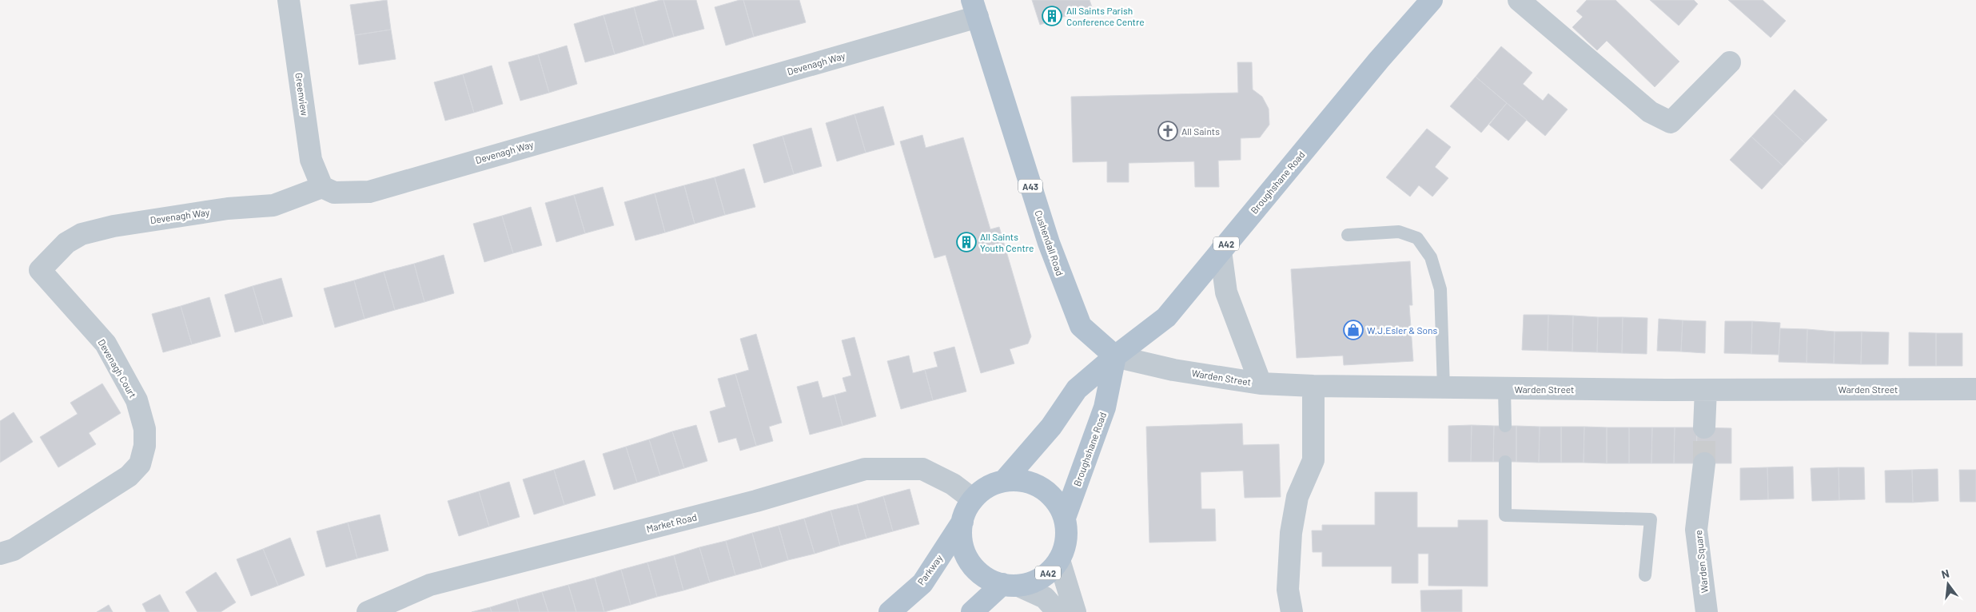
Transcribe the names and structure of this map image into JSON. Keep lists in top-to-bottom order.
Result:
{
  "streets": {
    "main road": [
      "Broughshane Road",
      "A43",
      "Cushendall Road",
      "A42",
      "Parkway"
    ],
    "street": [
      "Devenagh Way",
      "Greenview",
      "Devenagh Court",
      "Warden Street",
      "Market Road",
      "Warden Square"
    ]
  },
  "crossings": [
    ["Devenagh Way", "Greenview"],
    ["Devenagh Way", "Cushendall Road"],
    ["Devenagh Way", "Devenagh Court"],
    ["Broughshane Road", "Cushendall Road"],
    ["Broughshane Road", "A42"],
    ["Broughshane Road", "Warden Street"],
    ["Broughshane Road", "Market Road"],
    ["Broughshane Road", "Parkway"],
    ["Cushendall Road", "Warden Street"],
    ["A42", "Market Road"],
    ["A42", "Parkway"],
    ["Market Road", "Parkway"]
  ],
  "places": {
    "building": ["All Saints Parish Conference Centre", "All Saints Youth Centre"],
    "church": ["All Saints"],
    "shop": ["W.J.Esler & Sons"]
  },
  "north": "top"
}
